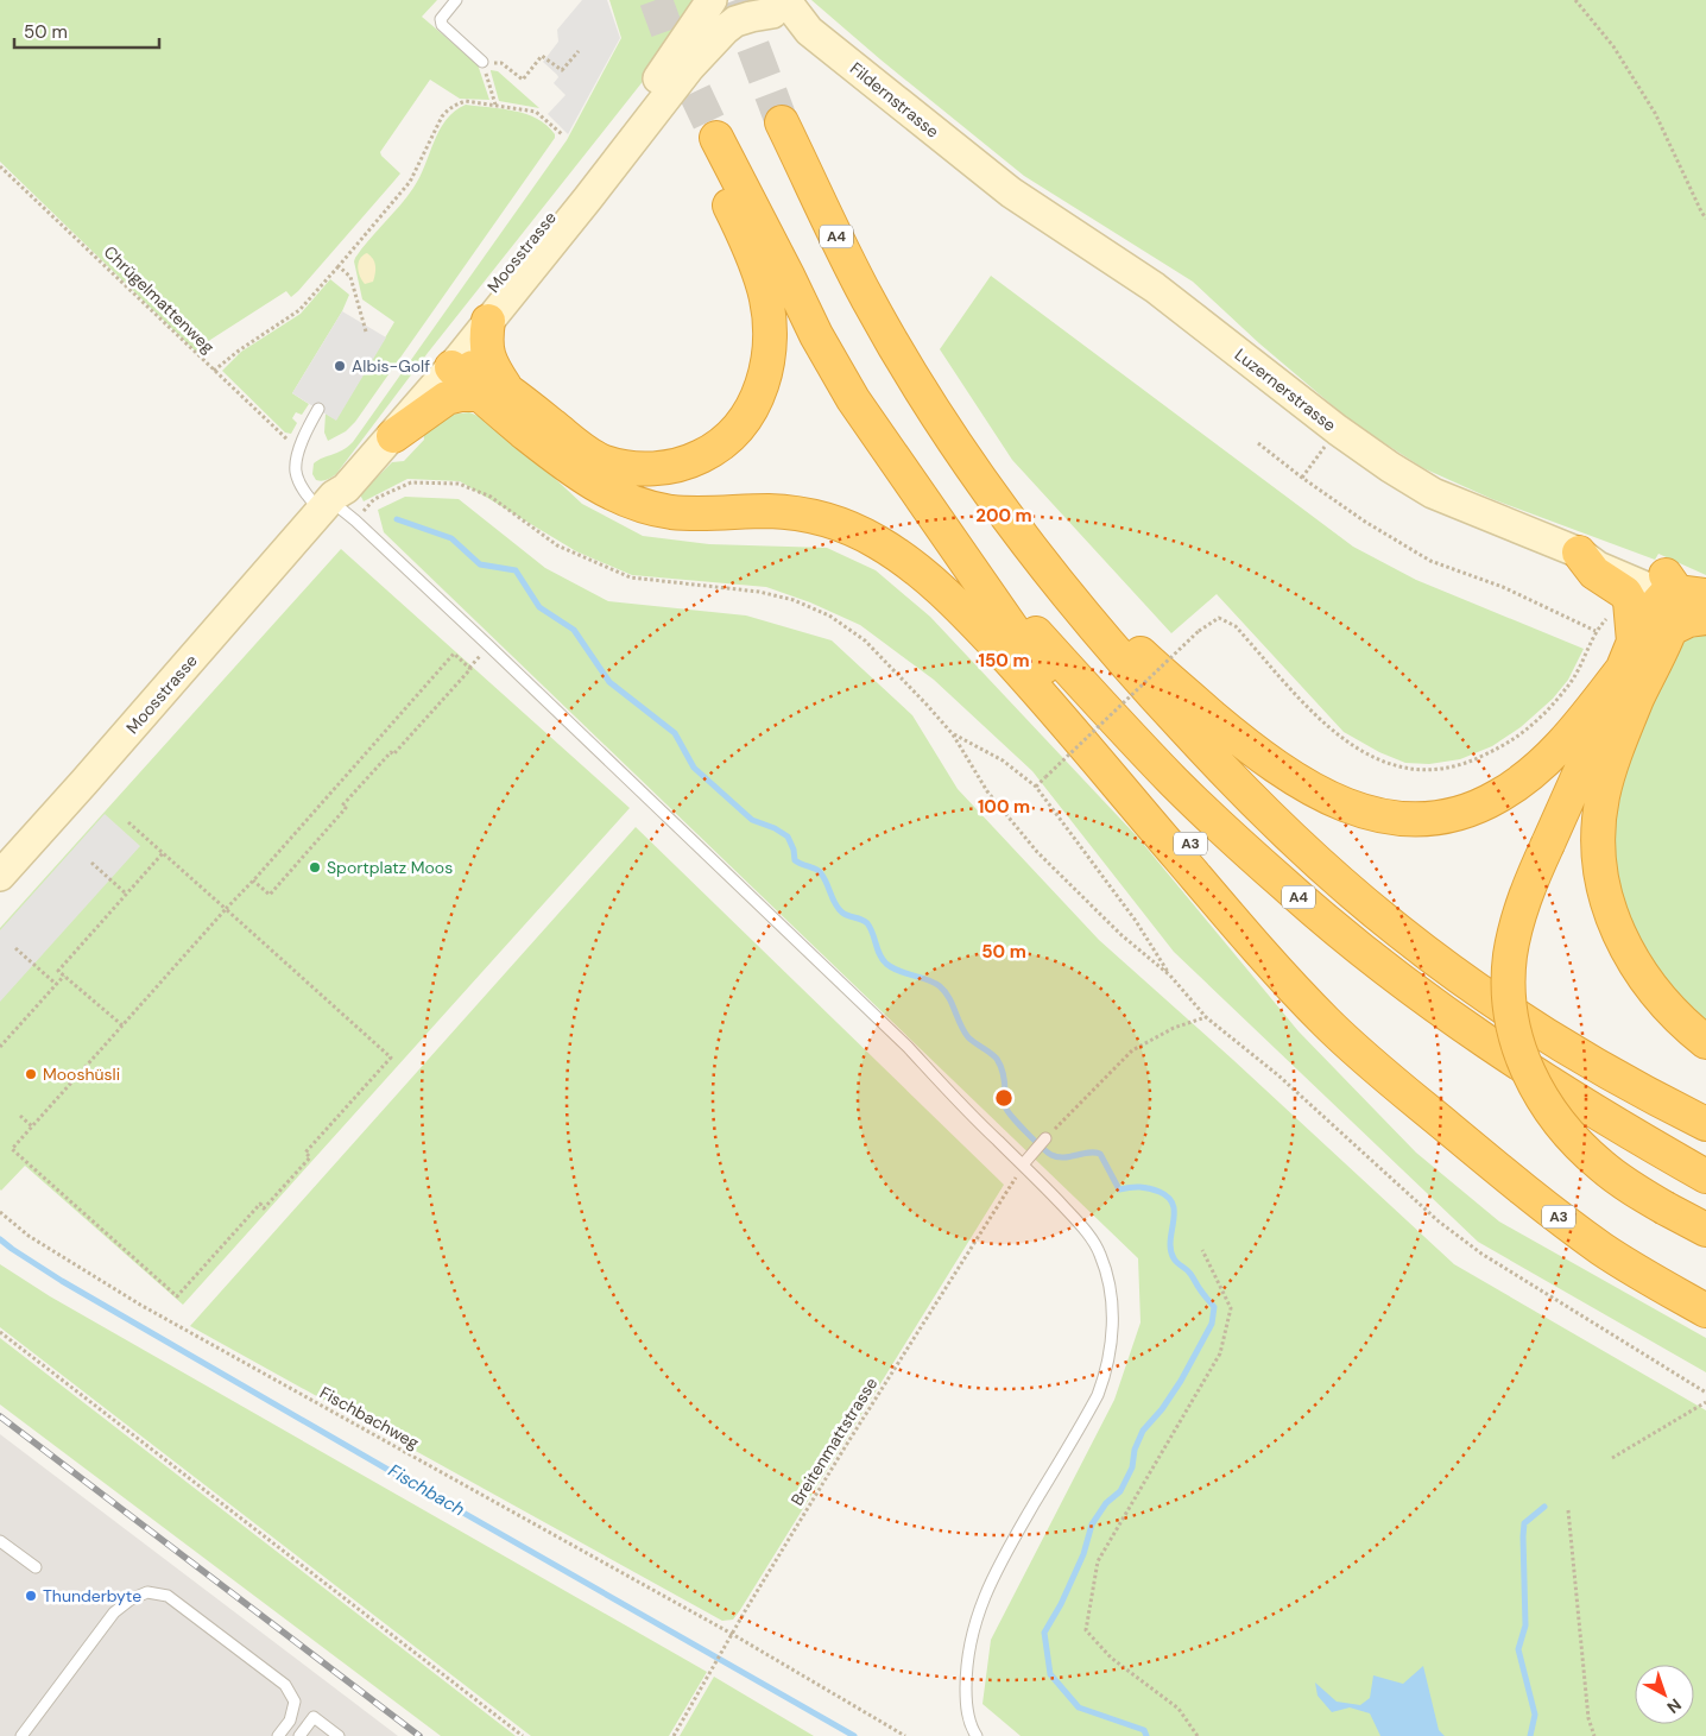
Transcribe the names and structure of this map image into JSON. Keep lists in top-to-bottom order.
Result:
{
  "streets": {
    "highway": ["A4", "A3"],
    "main road": ["Fildernstrasse", "Moosstrasse", "Luzernerstrasse"],
    "path": ["Chrügelmattenweg", "Fischbachweg", "Breitenmattstrasse"]
  },
  "crossings": [
    ["Fildernstrasse", "Moosstrasse"],
    ["Fildernstrasse", "Luzernerstrasse"],
    ["A4", "A3"],
    ["Fischbachweg", "Breitenmattstrasse"]
  ],
  "water": ["Fischbach"],
  "places": [
    "Albis-Golf",
    "Sportplatz Moos",
    "Mooshüsli",
    "Thunderbyte"
  ],
  "scale_bar": "50 m",
  "north": "bottom right",
  "rings": [
    "200 m",
    "150 m",
    "100 m",
    "50 m"
  ]
}
